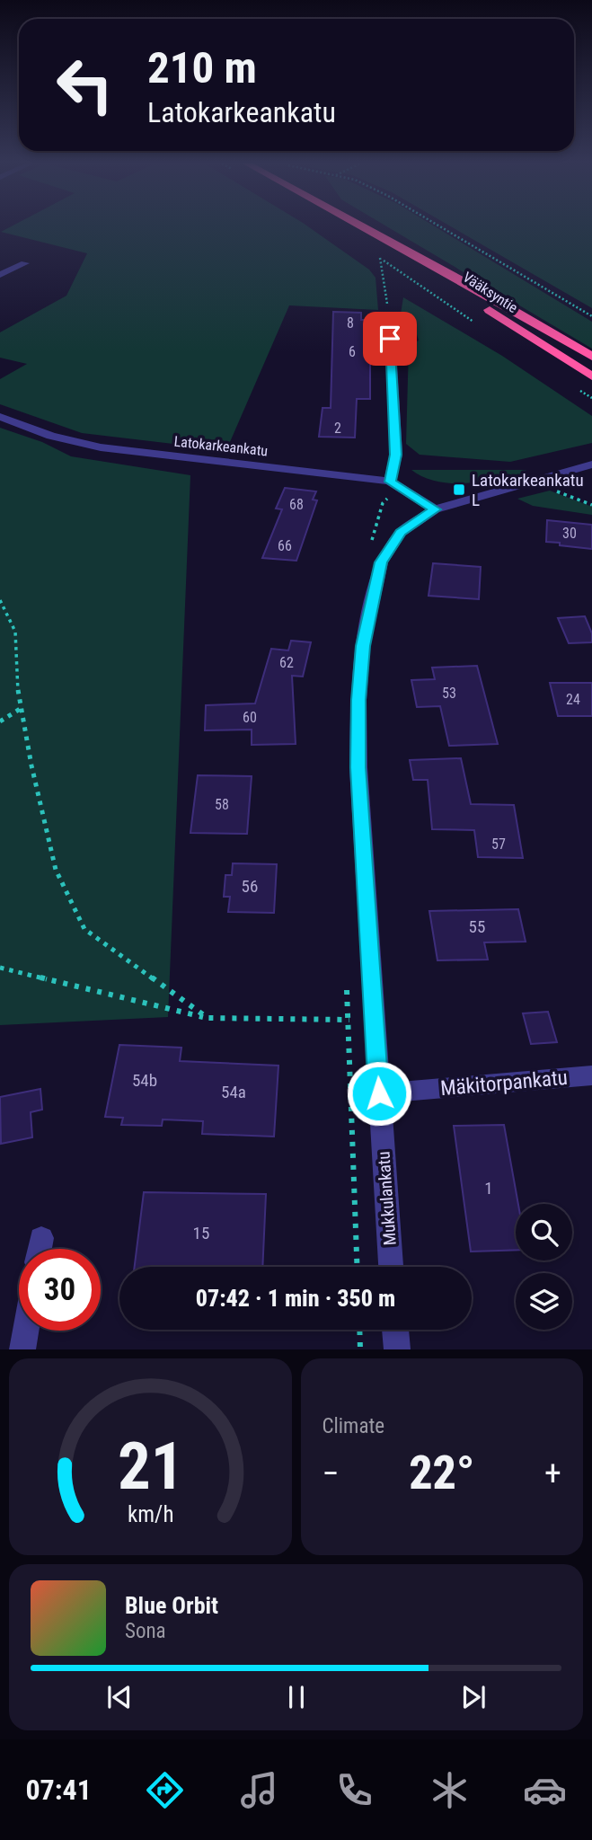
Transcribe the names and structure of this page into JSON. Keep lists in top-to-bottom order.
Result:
{
  "streets": {
    "highway": ["Vääksyntie"],
    "street": ["Latokarkeankatu", "Mäkitorpankatu", "Mukkulankatu"]
  },
  "crossings": [
    ["Latokarkeankatu", "Mukkulankatu"],
    ["Mäkitorpankatu", "Mukkulankatu"]
  ],
  "places": {
    "transit": ["Latokarkeankatu L"]
  },
  "house_numbers": [
    "8",
    "6",
    "2",
    "68",
    "30",
    "66",
    "62",
    "53",
    "24",
    "60",
    "58",
    "57",
    "56",
    "55",
    "54b",
    "54a",
    "1",
    "15"
  ],
  "page": {
    "turn": ["210 m", "Latokarkeankatu"],
    "limit": "30",
    "trip": "07:42 · 1 min · 350 m",
    "tile": "Climate",
    "heat": ["−", "22°", "+"],
    "song": ["Blue Orbit", "Sona"],
    "tabs": "07:41",
    "gauge": ["21", "km/h"]
  }
}
